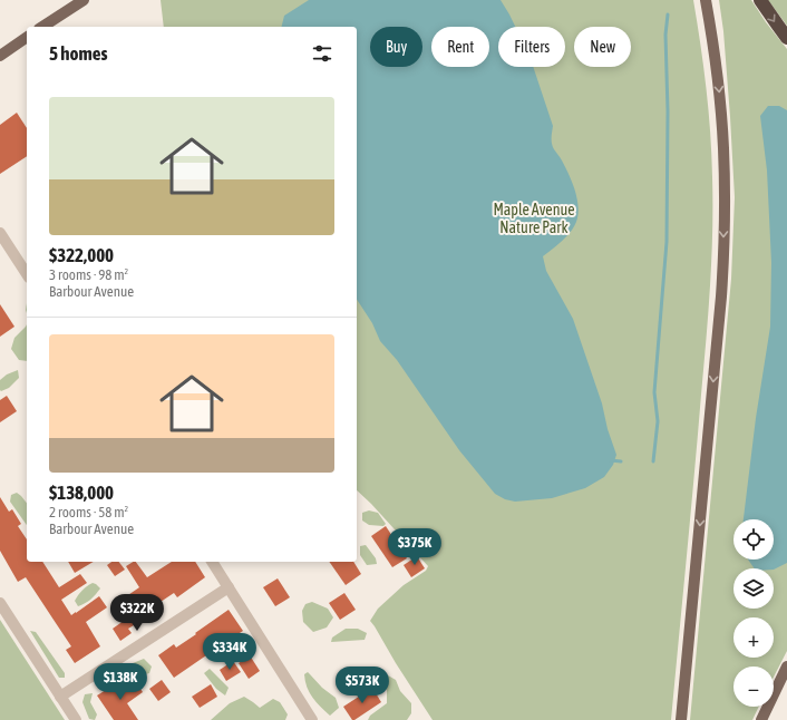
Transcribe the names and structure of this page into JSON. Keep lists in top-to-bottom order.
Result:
{
  "parks": ["Maple Avenue Nature Park"],
  "page": {
    "chip": [
      "Buy",
      "Rent",
      "Filters",
      "New"
    ],
    "heading": "5 homes",
    "list": [
      {
        "name": "$322,000",
        "note": "3 rooms · 98 m² · Barbour Avenue"
      },
      {
        "name": "$138,000",
        "note": "2 rooms · 58 m² · Barbour Avenue"
      }
    ],
    "map_buttons": ["+", "−"],
    "price": [
      "$375K",
      "$322K",
      "$334K",
      "$138K",
      "$573K"
    ]
  }
}
